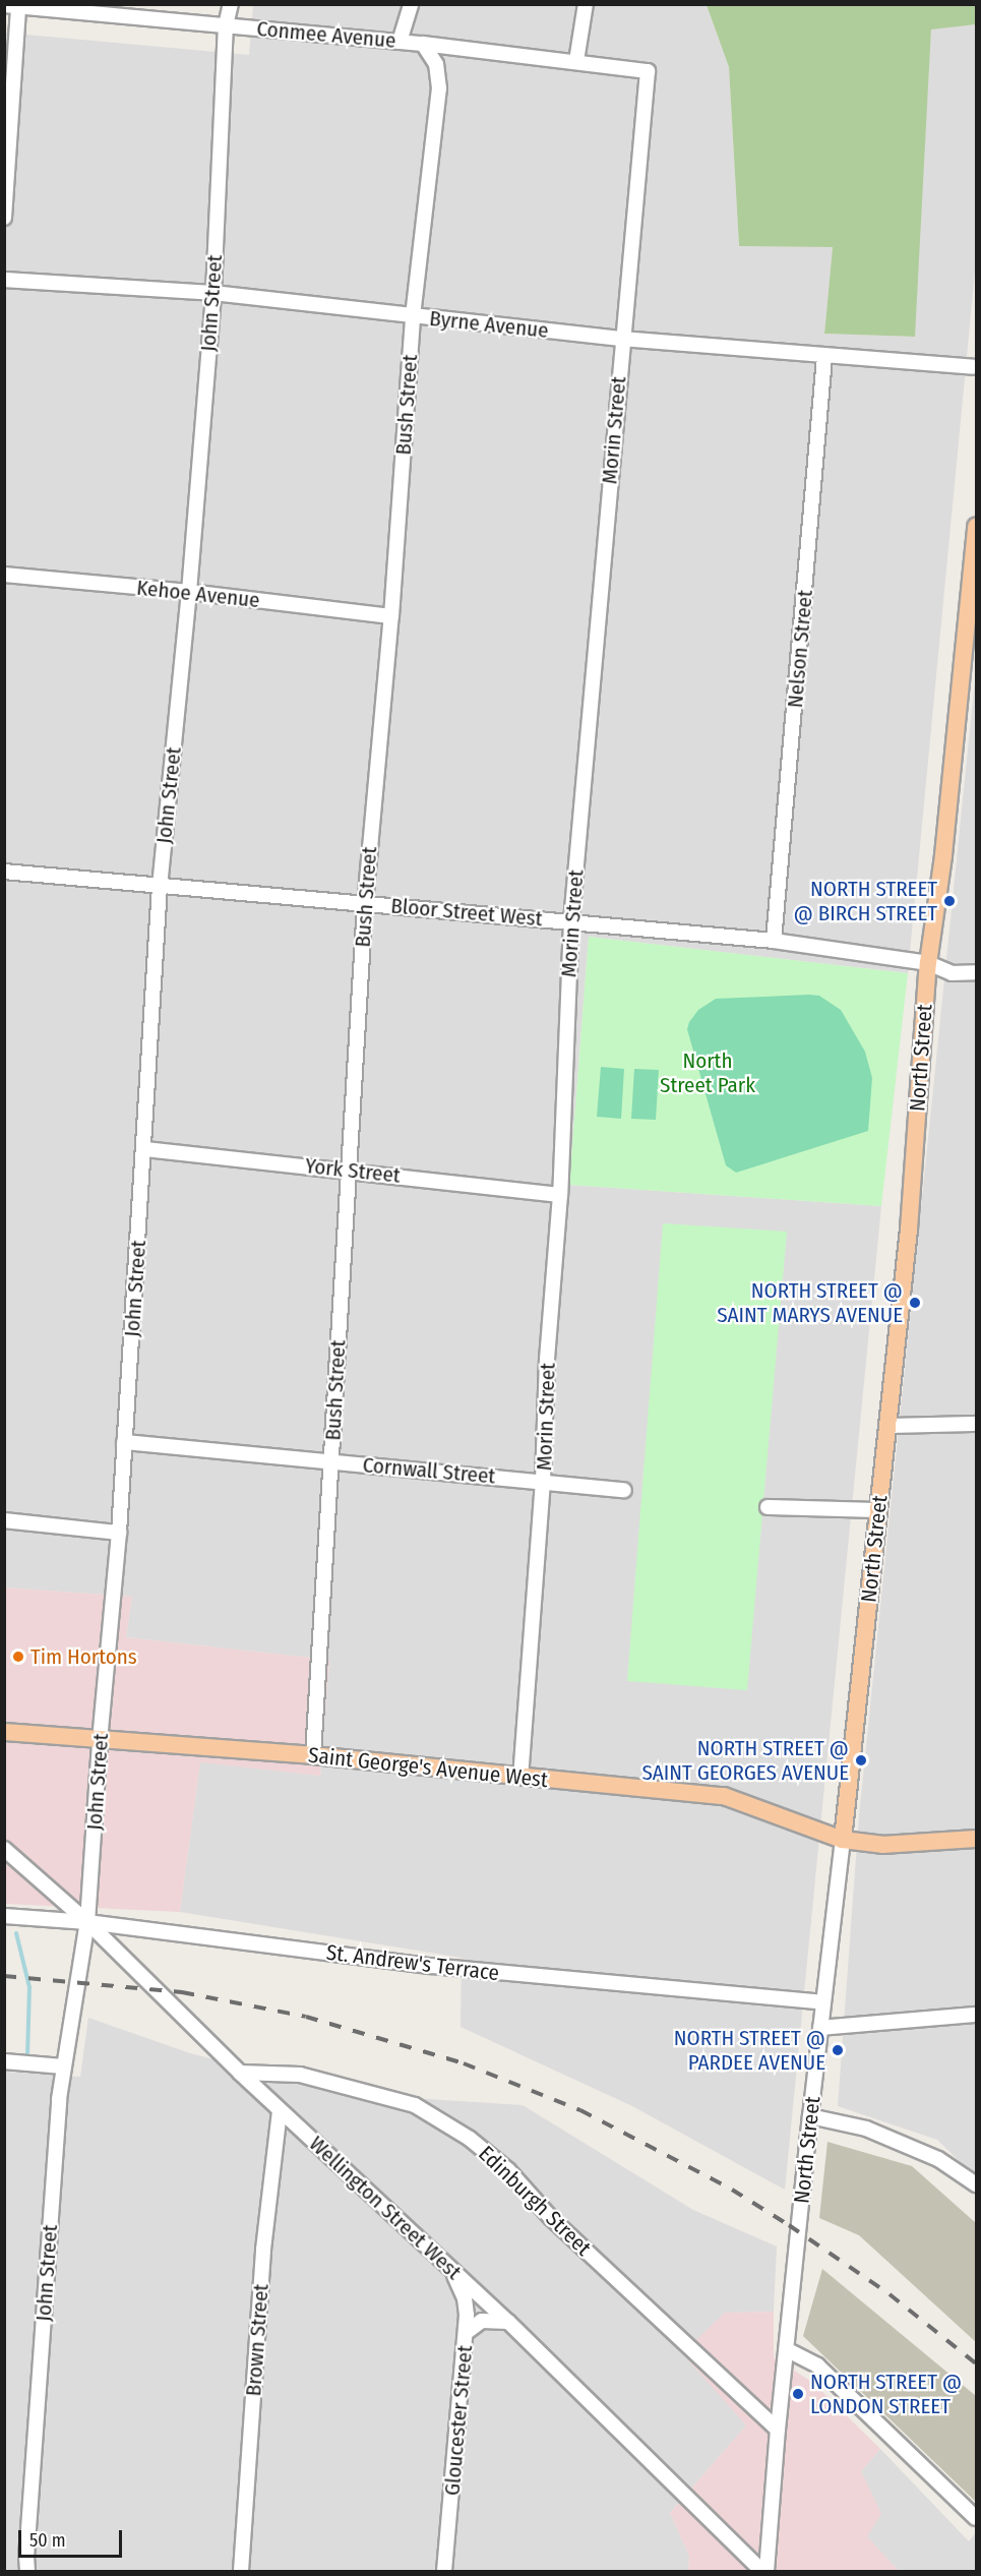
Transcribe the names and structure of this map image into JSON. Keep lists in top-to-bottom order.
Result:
{
  "streets": {
    "main road": ["North Street", "Saint George's Avenue West"],
    "street": [
      "Conmee Avenue",
      "John Street",
      "Byrne Avenue",
      "Bush Street",
      "Morin Street",
      "Kehoe Avenue",
      "Nelson Street",
      "Bloor Street West",
      "York Street",
      "Cornwall Street",
      "St. Andrew's Terrace",
      "Edinburgh Street",
      "Wellington Street West",
      "Brown Street",
      "Gloucester Street"
    ]
  },
  "crossings": [
    ["Conmee Avenue", "John Street"],
    ["Conmee Avenue", "Bush Street"],
    ["Conmee Avenue", "Morin Street"],
    ["John Street", "Byrne Avenue"],
    ["John Street", "Kehoe Avenue"],
    ["John Street", "Bloor Street West"],
    ["John Street", "York Street"],
    ["John Street", "Cornwall Street"],
    ["John Street", "Saint George's Avenue West"],
    ["John Street", "St. Andrew's Terrace"],
    ["John Street", "Wellington Street West"],
    ["Byrne Avenue", "Bush Street"],
    ["Byrne Avenue", "Morin Street"],
    ["Byrne Avenue", "Nelson Street"],
    ["Bush Street", "Kehoe Avenue"],
    ["Bush Street", "Bloor Street West"],
    ["Bush Street", "York Street"],
    ["Bush Street", "Cornwall Street"],
    ["Bush Street", "Saint George's Avenue West"],
    ["Morin Street", "Bloor Street West"],
    ["Morin Street", "York Street"],
    ["Morin Street", "Cornwall Street"],
    ["Morin Street", "Saint George's Avenue West"],
    ["Nelson Street", "Bloor Street West"],
    ["Bloor Street West", "North Street"],
    ["North Street", "Saint George's Avenue West"],
    ["North Street", "St. Andrew's Terrace"],
    ["North Street", "Edinburgh Street"],
    ["St. Andrew's Terrace", "Wellington Street West"],
    ["Edinburgh Street", "Wellington Street West"],
    ["Wellington Street West", "Brown Street"],
    ["Wellington Street West", "Gloucester Street"]
  ],
  "parks": ["North Street Park"],
  "places": [
    "NORTH STREET @ BIRCH STREET",
    "NORTH STREET @ SAINT MARYS AVENUE",
    "Tim Hortons",
    "NORTH STREET @ SAINT GEORGES AVENUE",
    "NORTH STREET @ PARDEE AVENUE",
    "NORTH STREET @ LONDON STREET"
  ],
  "scale_bar": "50 m"
}
